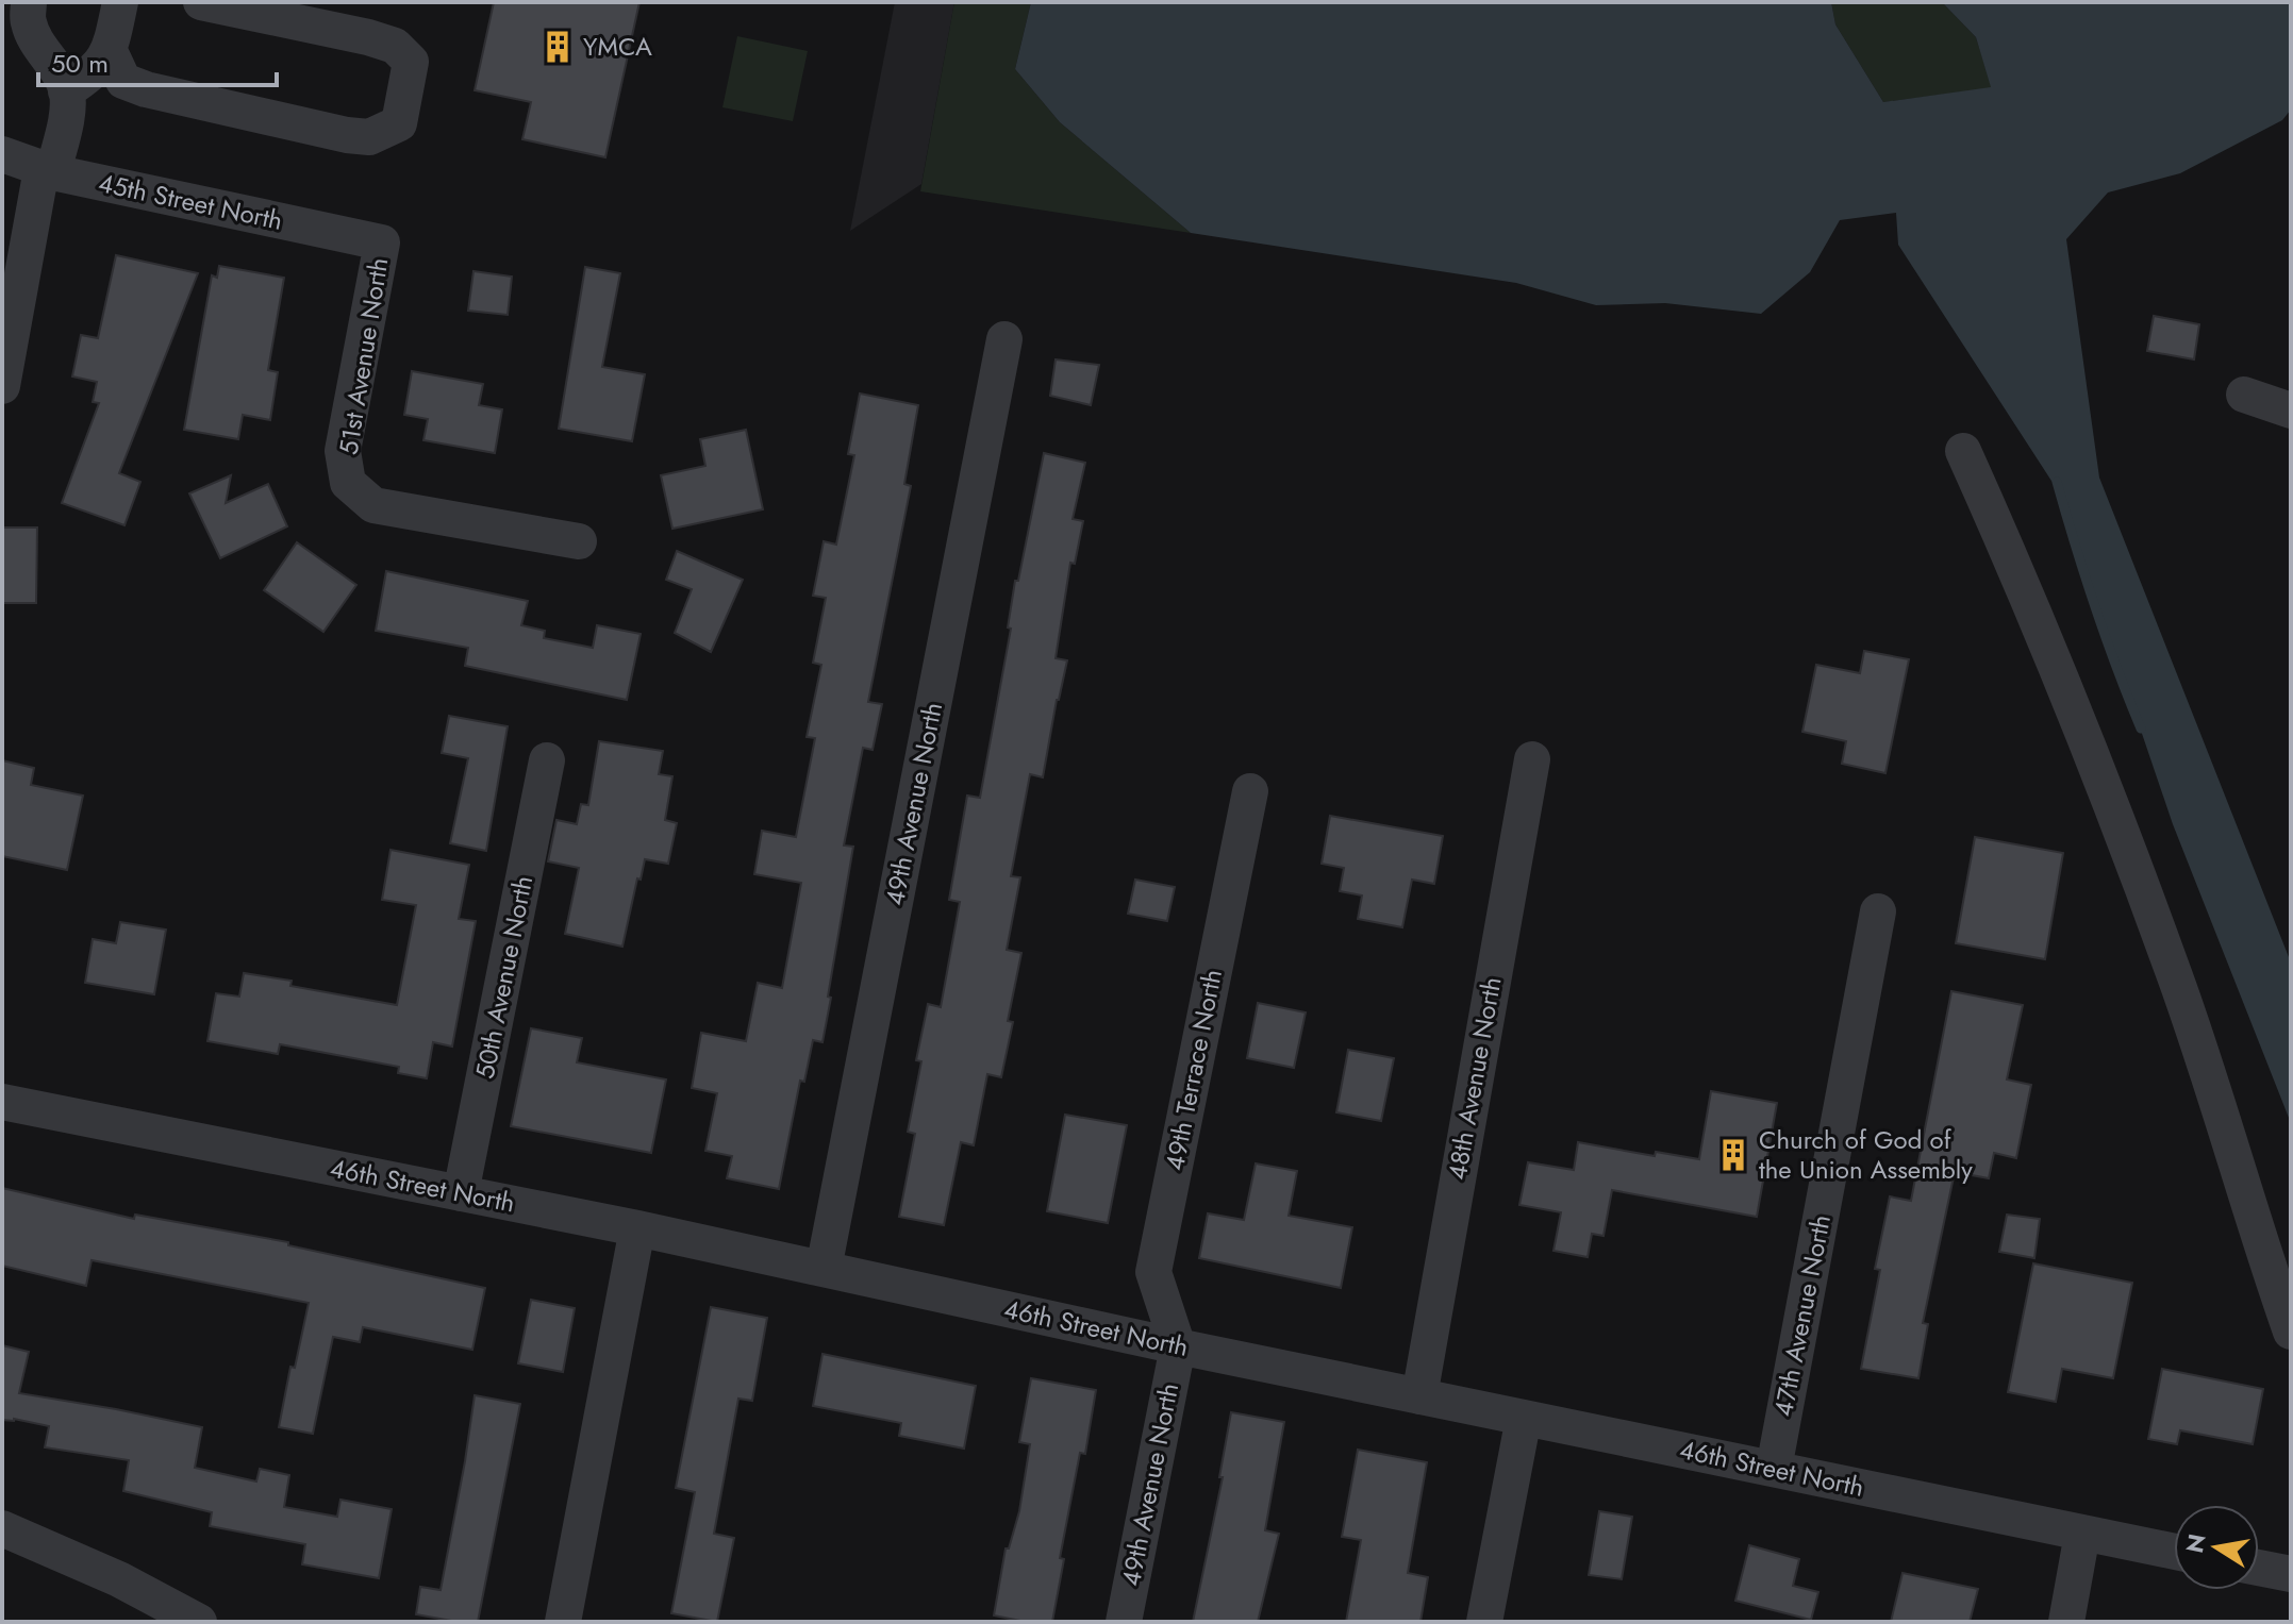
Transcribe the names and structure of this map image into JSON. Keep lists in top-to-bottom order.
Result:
{
  "streets": {
    "street": [
      "45th Street North",
      "51st Avenue North",
      "49th Avenue North",
      "50th Avenue North",
      "49th Terrace North",
      "48th Avenue North",
      "46th Street North",
      "47th Avenue North"
    ]
  },
  "crossings": [
    ["45th Street North", "51st Avenue North"],
    ["49th Avenue North", "49th Terrace North"],
    ["49th Avenue North", "46th Street North"],
    ["50th Avenue North", "46th Street North"],
    ["49th Terrace North", "46th Street North"],
    ["48th Avenue North", "46th Street North"],
    ["46th Street North", "47th Avenue North"]
  ],
  "places": {
    "building": ["YMCA", "Church of God of the Union Assembly"]
  },
  "scale_bar": "50 m",
  "north": "left"
}
